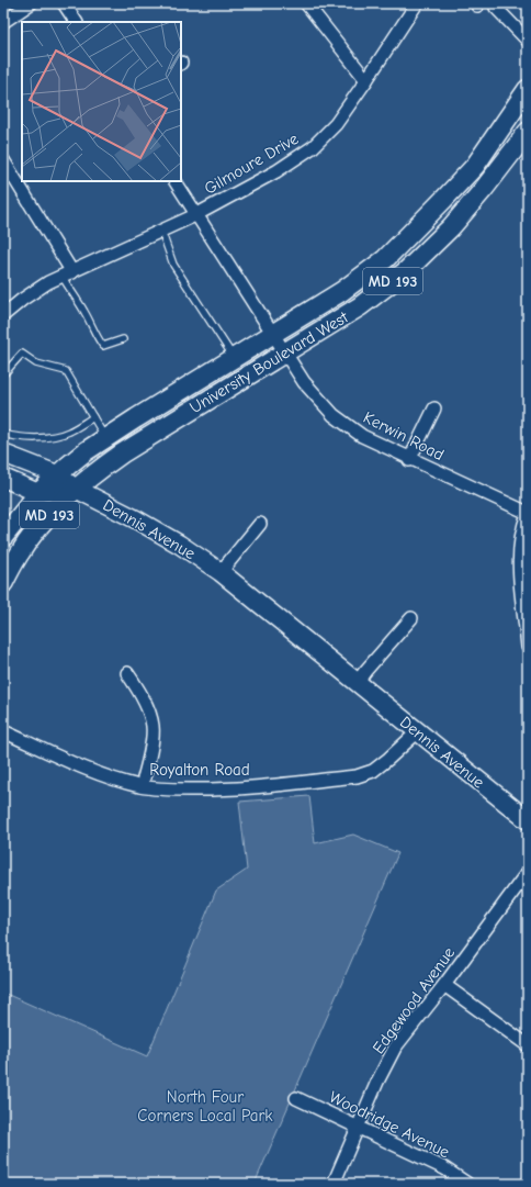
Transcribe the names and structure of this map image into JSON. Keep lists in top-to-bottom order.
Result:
{
  "streets": {
    "main road": ["MD 193", "University Boulevard West"],
    "street": [
      "Gilmoure Drive",
      "Kerwin Road",
      "Dennis Avenue",
      "Royalton Road",
      "Edgewood Avenue",
      "Woodridge Avenue"
    ]
  },
  "crossings": [
    ["Gilmoure Drive", "Kerwin Road"],
    ["University Boulevard West", "Kerwin Road"],
    ["University Boulevard West", "Dennis Avenue"],
    ["Dennis Avenue", "Royalton Road"],
    ["Edgewood Avenue", "Woodridge Avenue"]
  ],
  "parks": ["North Four Corners Local Park"]
}
